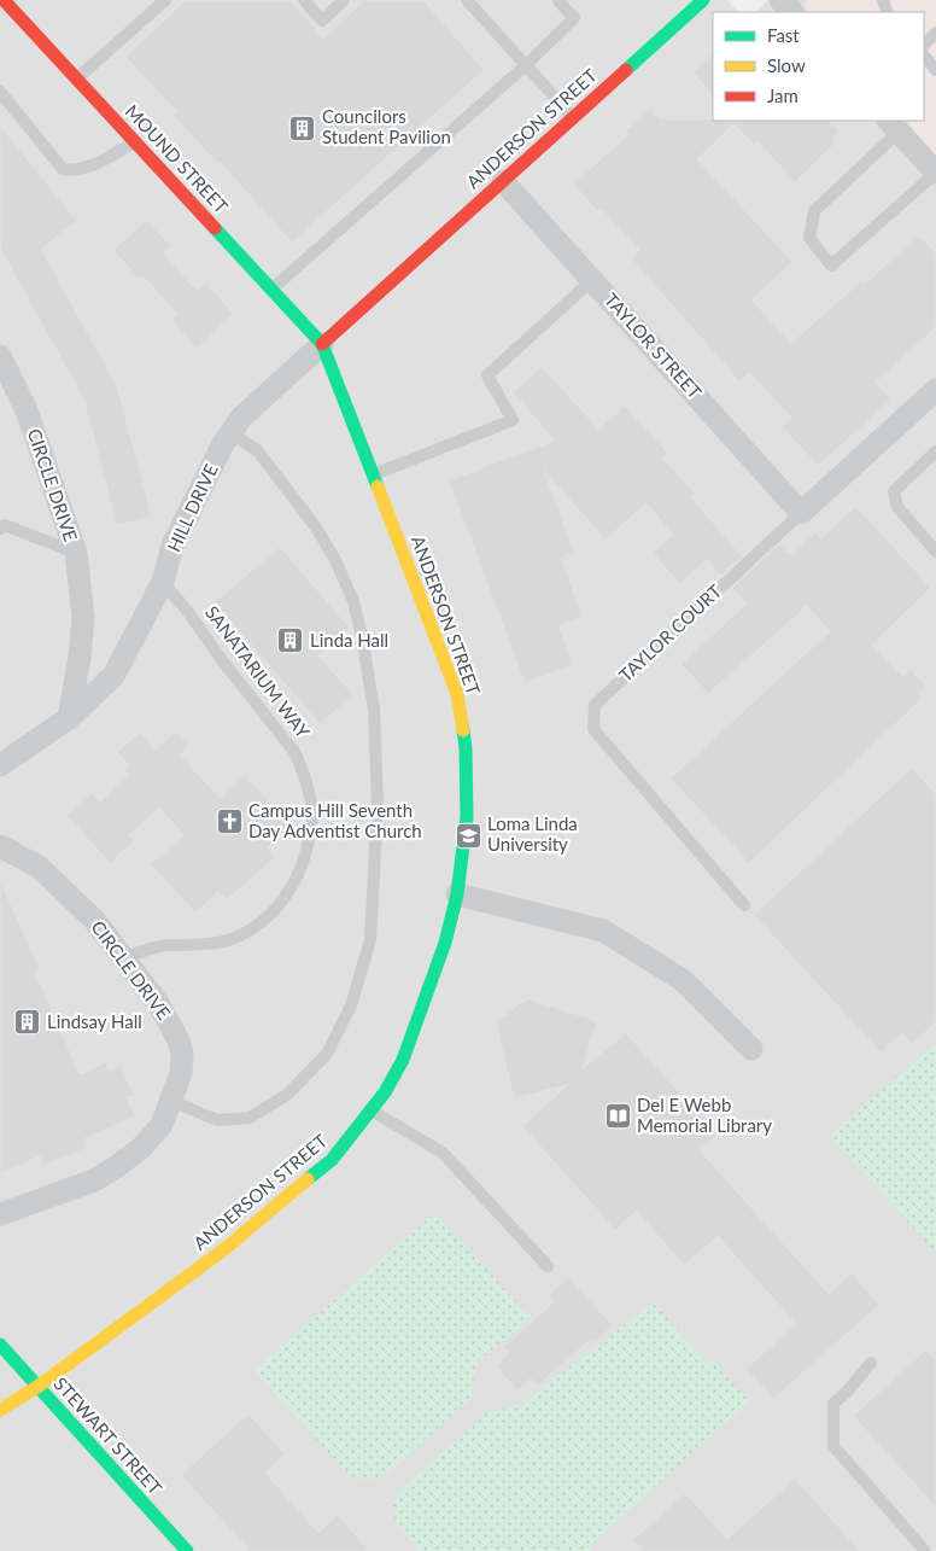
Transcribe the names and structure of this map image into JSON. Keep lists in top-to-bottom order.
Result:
{
  "streets": {
    "main road": ["ANDERSON STREET", "MOUND STREET", "STEWART STREET"],
    "street": [
      "TAYLOR STREET",
      "CIRCLE DRIVE",
      "HILL DRIVE",
      "TAYLOR COURT"
    ],
    "lane": ["SANATARIUM WAY"]
  },
  "crossings": [
    ["ANDERSON STREET", "MOUND STREET"],
    ["ANDERSON STREET", "TAYLOR STREET"],
    ["ANDERSON STREET", "HILL DRIVE"],
    ["ANDERSON STREET", "STEWART STREET"],
    ["MOUND STREET", "HILL DRIVE"],
    ["TAYLOR STREET", "TAYLOR COURT"],
    ["CIRCLE DRIVE", "HILL DRIVE"],
    ["CIRCLE DRIVE", "SANATARIUM WAY"],
    ["HILL DRIVE", "SANATARIUM WAY"]
  ],
  "places": {
    "building": ["Councilors Student Pavilion", "Linda Hall", "Lindsay Hall"],
    "church": ["Campus Hill Seventh Day Adventist Church"],
    "school or university": ["Loma Linda University"],
    "library": ["Del E Webb Memorial Library"]
  },
  "legend": ["Fast", "Slow", "Jam"]
}
